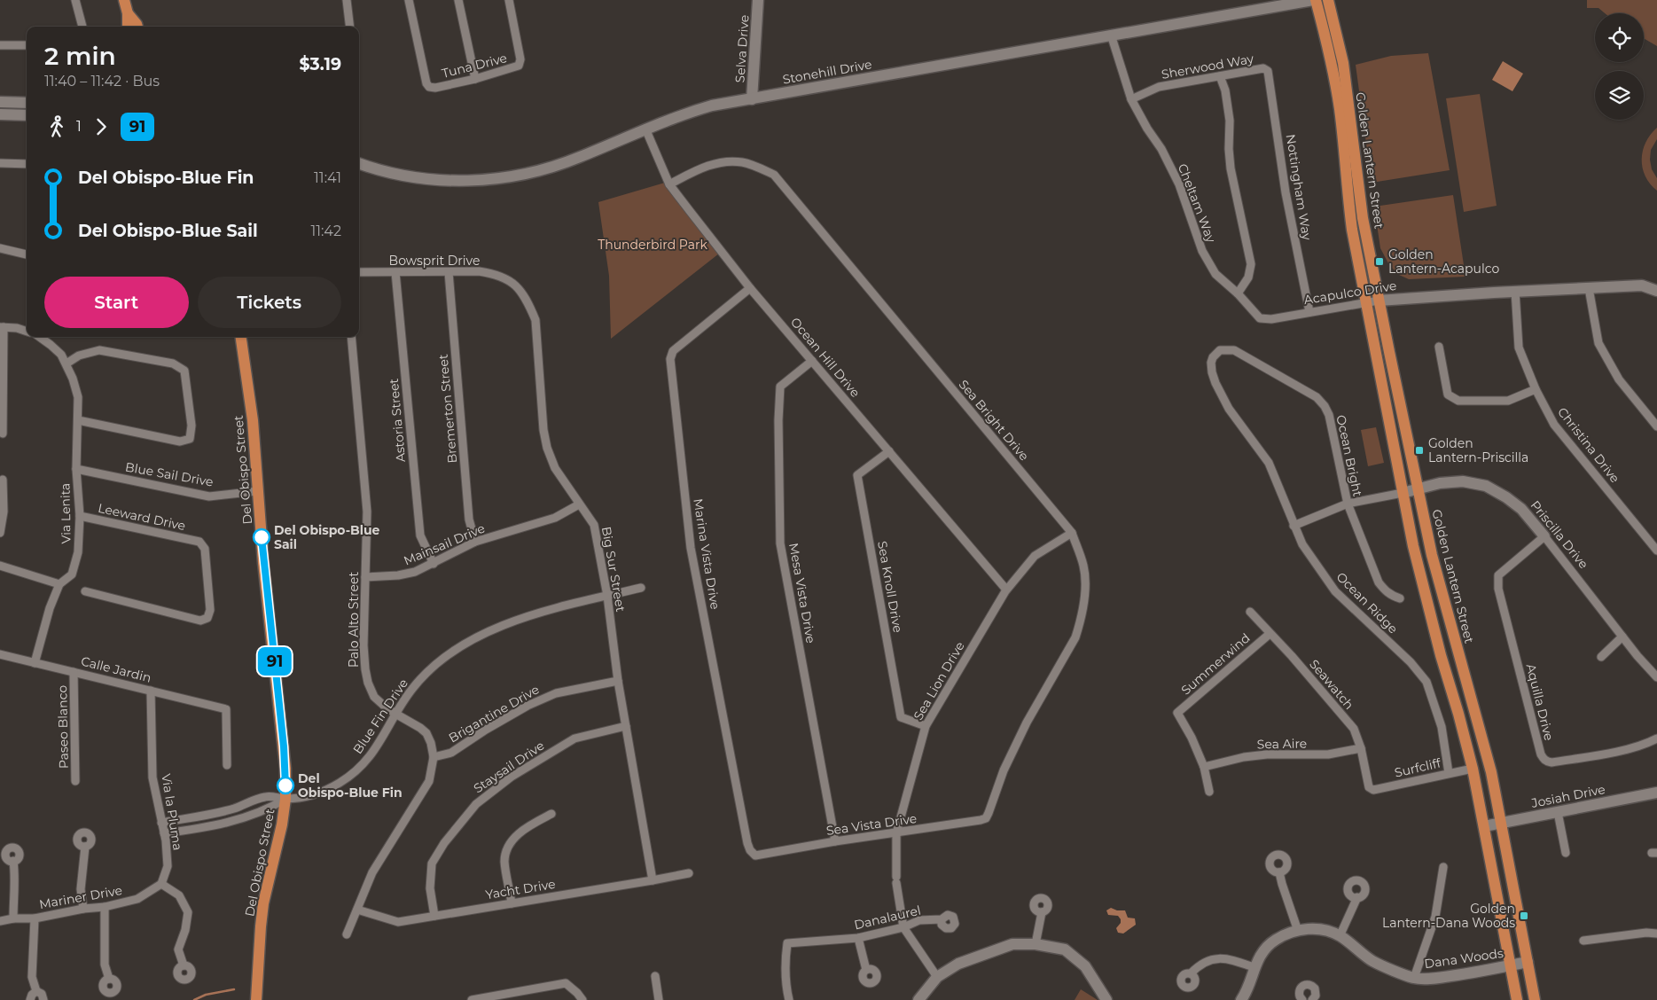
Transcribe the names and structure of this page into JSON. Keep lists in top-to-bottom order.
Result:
{
  "streets": {
    "main road": ["Golden Lantern Street", "Del Obispo Street"],
    "street": [
      "Selva Drive",
      "Tuna Drive",
      "Sherwood Way",
      "Stonehill Drive",
      "Nottingham Way",
      "Cheltam Way",
      "Bowsprit Drive",
      "Acapulco Drive",
      "Ocean Hill Drive",
      "Bremerton Street",
      "Astoria Street",
      "Sea Bright Drive",
      "Christina Drive",
      "Ocean Bright",
      "Blue Sail Drive",
      "Via Lenita",
      "Leeward Drive",
      "Priscilla Drive",
      "Mainsail Drive",
      "Marina Vista Drive",
      "Big Sur Street",
      "Sea Knoll Drive",
      "Mesa Vista Drive",
      "Ocean Ridge",
      "Palo Alto Street",
      "Summerwind",
      "Calle Jardin",
      "Sea Lion Drive",
      "Seawatch",
      "Aquilla Drive",
      "Brigantine Drive",
      "Blue Fin Drive",
      "Paseo Blanco",
      "Sea Aire",
      "Staysail Drive",
      "Surfcliff",
      "Josiah Drive",
      "Via la Pluma",
      "Sea Vista Drive",
      "Yacht Drive",
      "Mariner Drive",
      "Danalaurel",
      "Dana Woods"
    ]
  },
  "crossings": [
    ["Selva Drive", "Stonehill Drive"],
    ["Sherwood Way", "Nottingham Way"],
    ["Sherwood Way", "Cheltam Way"],
    ["Stonehill Drive", "Golden Lantern Street"],
    ["Stonehill Drive", "Cheltam Way"],
    ["Stonehill Drive", "Ocean Hill Drive"],
    ["Golden Lantern Street", "Acapulco Drive"],
    ["Golden Lantern Street", "Priscilla Drive"],
    ["Golden Lantern Street", "Surfcliff"],
    ["Golden Lantern Street", "Josiah Drive"],
    ["Golden Lantern Street", "Dana Woods"],
    ["Nottingham Way", "Acapulco Drive"],
    ["Cheltam Way", "Acapulco Drive"],
    ["Bowsprit Drive", "Bremerton Street"],
    ["Bowsprit Drive", "Astoria Street"],
    ["Bowsprit Drive", "Big Sur Street"],
    ["Acapulco Drive", "Christina Drive"],
    ["Ocean Hill Drive", "Sea Bright Drive"],
    ["Ocean Hill Drive", "Marina Vista Drive"],
    ["Ocean Hill Drive", "Sea Knoll Drive"],
    ["Ocean Hill Drive", "Mesa Vista Drive"],
    ["Ocean Hill Drive", "Sea Lion Drive"],
    ["Bremerton Street", "Mainsail Drive"],
    ["Astoria Street", "Mainsail Drive"],
    ["Sea Bright Drive", "Sea Lion Drive"],
    ["Sea Bright Drive", "Sea Vista Drive"],
    ["Ocean Bright", "Ocean Ridge"],
    ["Del Obispo Street", "Blue Sail Drive"],
    ["Del Obispo Street", "Blue Fin Drive"],
    ["Blue Sail Drive", "Via Lenita"],
    ["Via Lenita", "Leeward Drive"],
    ["Via Lenita", "Calle Jardin"],
    ["Priscilla Drive", "Aquilla Drive"],
    ["Mainsail Drive", "Big Sur Street"],
    ["Mainsail Drive", "Palo Alto Street"],
    ["Marina Vista Drive", "Sea Vista Drive"],
    ["Big Sur Street", "Brigantine Drive"],
    ["Big Sur Street", "Blue Fin Drive"],
    ["Big Sur Street", "Staysail Drive"],
    ["Big Sur Street", "Yacht Drive"],
    ["Sea Knoll Drive", "Sea Lion Drive"],
    ["Mesa Vista Drive", "Sea Vista Drive"],
    ["Ocean Ridge", "Surfcliff"],
    ["Palo Alto Street", "Brigantine Drive"],
    ["Palo Alto Street", "Blue Fin Drive"],
    ["Palo Alto Street", "Yacht Drive"],
    ["Summerwind", "Seawatch"],
    ["Summerwind", "Sea Aire"],
    ["Calle Jardin", "Paseo Blanco"],
    ["Calle Jardin", "Via la Pluma"],
    ["Sea Lion Drive", "Sea Vista Drive"],
    ["Sea Lion Drive", "Danalaurel"],
    ["Seawatch", "Sea Aire"],
    ["Seawatch", "Surfcliff"],
    ["Blue Fin Drive", "Via la Pluma"],
    ["Staysail Drive", "Yacht Drive"],
    ["Via la Pluma", "Mariner Drive"]
  ],
  "parks": ["Thunderbird Park"],
  "places": {
    "transit": ["Golden Lantern-Acapulco", "Golden Lantern-Priscilla", "Golden Lantern-Dana Woods"],
    "other": ["Del Obispo-Blue Sail", "Del Obispo-Blue Fin"]
  },
  "lines": ["bus line 91"],
  "page": {
    "on_map": "91",
    "heading": ["2 min", "11:40 – 11:42 · Bus", "$3.19"],
    "legs": ["1", "91"],
    "list": [
      {
        "name": "Del Obispo-Blue Fin",
        "value": "11:41"
      },
      {
        "name": "Del Obispo-Blue Sail",
        "value": "11:42"
      }
    ],
    "buttons": ["Start", "Tickets"]
  }
}
